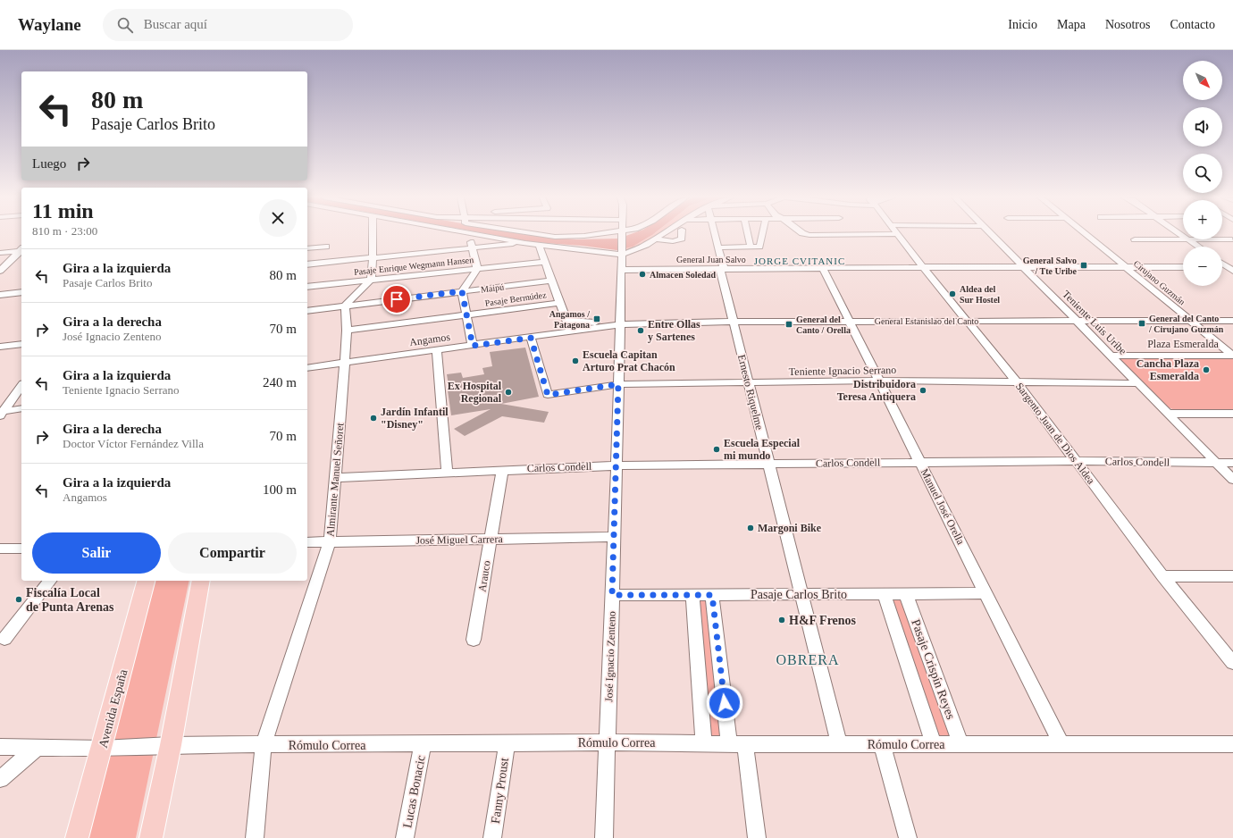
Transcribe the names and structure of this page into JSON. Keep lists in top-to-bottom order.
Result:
{
  "streets": {
    "main road": ["Avenida España"],
    "street": [
      "General Juan Salvo",
      "Pasaje Enrique Wegmann Hansen",
      "Cirujano Guzmán",
      "Maipú",
      "Pasaje Bermúdez",
      "General Estanislao del Canto",
      "Teniente Luis Uribe",
      "Angamos",
      "Plaza Esmeralda",
      "Teniente Ignacio Serrano",
      "Ernesto Riquelme",
      "Sargento Juan de Dios Aldea",
      "Carlos Condell",
      "Almirante Manuel Señoret",
      "Manuel José Orella",
      "José Miguel Carrera",
      "Arauco",
      "Pasaje Carlos Brito",
      "José Ignacio Zenteno",
      "Pasaje Crispín Reyes",
      "Rómulo Correa",
      "Fanny Proust",
      "Lucas Bonacic"
    ]
  },
  "crossings": [
    ["General Juan Salvo", "Cirujano Guzmán"],
    ["General Juan Salvo", "Teniente Luis Uribe"],
    ["General Juan Salvo", "Ernesto Riquelme"],
    ["General Juan Salvo", "Sargento Juan de Dios Aldea"],
    ["General Juan Salvo", "Manuel José Orella"],
    ["General Juan Salvo", "José Ignacio Zenteno"],
    ["Cirujano Guzmán", "General Estanislao del Canto"],
    ["Cirujano Guzmán", "Plaza Esmeralda"],
    ["Maipú", "Almirante Manuel Señoret"],
    ["Pasaje Bermúdez", "Almirante Manuel Señoret"],
    ["General Estanislao del Canto", "Teniente Luis Uribe"],
    ["General Estanislao del Canto", "Angamos"],
    ["General Estanislao del Canto", "Ernesto Riquelme"],
    ["General Estanislao del Canto", "Sargento Juan de Dios Aldea"],
    ["General Estanislao del Canto", "Manuel José Orella"],
    ["General Estanislao del Canto", "José Ignacio Zenteno"],
    ["Teniente Luis Uribe", "Plaza Esmeralda"],
    ["Teniente Luis Uribe", "Teniente Ignacio Serrano"],
    ["Teniente Luis Uribe", "Carlos Condell"],
    ["Angamos", "Teniente Ignacio Serrano"],
    ["Angamos", "Almirante Manuel Señoret"],
    ["Angamos", "José Ignacio Zenteno"],
    ["Teniente Ignacio Serrano", "Ernesto Riquelme"],
    ["Teniente Ignacio Serrano", "Sargento Juan de Dios Aldea"],
    ["Teniente Ignacio Serrano", "Manuel José Orella"],
    ["Teniente Ignacio Serrano", "José Ignacio Zenteno"],
    ["Ernesto Riquelme", "Carlos Condell"],
    ["Ernesto Riquelme", "Pasaje Carlos Brito"],
    ["Ernesto Riquelme", "Rómulo Correa"],
    ["Sargento Juan de Dios Aldea", "Carlos Condell"],
    ["Carlos Condell", "Almirante Manuel Señoret"],
    ["Carlos Condell", "Manuel José Orella"],
    ["Carlos Condell", "Arauco"],
    ["Carlos Condell", "José Ignacio Zenteno"],
    ["Almirante Manuel Señoret", "José Miguel Carrera"],
    ["Almirante Manuel Señoret", "Rómulo Correa"],
    ["Manuel José Orella", "Pasaje Carlos Brito"],
    ["Manuel José Orella", "Rómulo Correa"],
    ["José Miguel Carrera", "Arauco"],
    ["José Miguel Carrera", "José Ignacio Zenteno"],
    ["Pasaje Carlos Brito", "José Ignacio Zenteno"],
    ["Pasaje Carlos Brito", "Pasaje Crispín Reyes"],
    ["José Ignacio Zenteno", "Rómulo Correa"],
    ["Pasaje Crispín Reyes", "Rómulo Correa"],
    ["Avenida España", "Rómulo Correa"],
    ["Rómulo Correa", "Fanny Proust"],
    ["Rómulo Correa", "Lucas Bonacic"]
  ],
  "districts": ["JORGE CVITANIC", "OBRERA"],
  "places": {
    "transit": [
      "General Salvo / Tte Uribe",
      "Angamos / Patagona",
      "General del Canto / Cirujano Guzmán",
      "General del Canto / Orella"
    ],
    "other": [
      "Almacen Soledad",
      "Aldea del Sur Hostel",
      "Entre Ollas y Sartenes",
      "Escuela Capitan Arturo Prat Chacón",
      "Cancha Plaza Esmeralda",
      "Distribuidora Teresa Antiquera",
      "Ex Hospital Regional",
      "Jardín Infantil \"Disney\"",
      "Escuela Especial mi mundo",
      "Margoni Bike",
      "Fiscalía Local de Punta Arenas",
      "H&F Frenos"
    ]
  },
  "north": "bottom right",
  "page": {
    "header": "Waylane",
    "search": "Buscar aquí",
    "nav": [
      "Inicio",
      "Mapa",
      "Nosotros",
      "Contacto"
    ],
    "map_buttons": ["+", "−"],
    "turn": ["80 m", "Pasaje Carlos Brito"],
    "then": "Luego",
    "heading": ["11 min", "810 m · 23:00"],
    "list": [
      {
        "name": "Gira a la izquierda",
        "note": "Pasaje Carlos Brito",
        "value": "80 m"
      },
      {
        "name": "Gira a la derecha",
        "note": "José Ignacio Zenteno",
        "value": "70 m"
      },
      {
        "name": "Gira a la izquierda",
        "note": "Teniente Ignacio Serrano",
        "value": "240 m"
      },
      {
        "name": "Gira a la derecha",
        "note": "Doctor Víctor Fernández Villa",
        "value": "70 m"
      },
      {
        "name": "Gira a la izquierda",
        "note": "Angamos",
        "value": "100 m"
      }
    ],
    "buttons": ["Salir", "Compartir"]
  }
}
